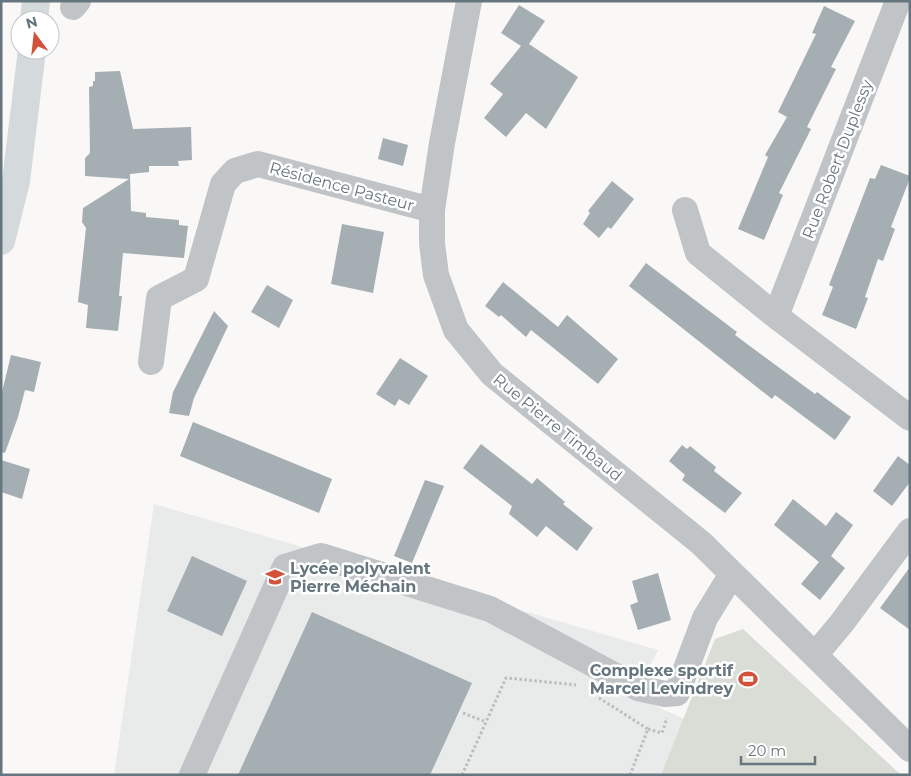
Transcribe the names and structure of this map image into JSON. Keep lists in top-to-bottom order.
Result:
{
  "streets": {
    "street": ["Rue Robert Duplessy", "Résidence Pasteur", "Rue Pierre Timbaud"]
  },
  "crossings": [
    ["Résidence Pasteur", "Rue Pierre Timbaud"]
  ],
  "places": {
    "school or university": ["Lycée polyvalent Pierre Méchain"],
    "sports": ["Complexe sportif Marcel Levindrey"]
  },
  "scale_bar": "20 m",
  "north": "top"
}
